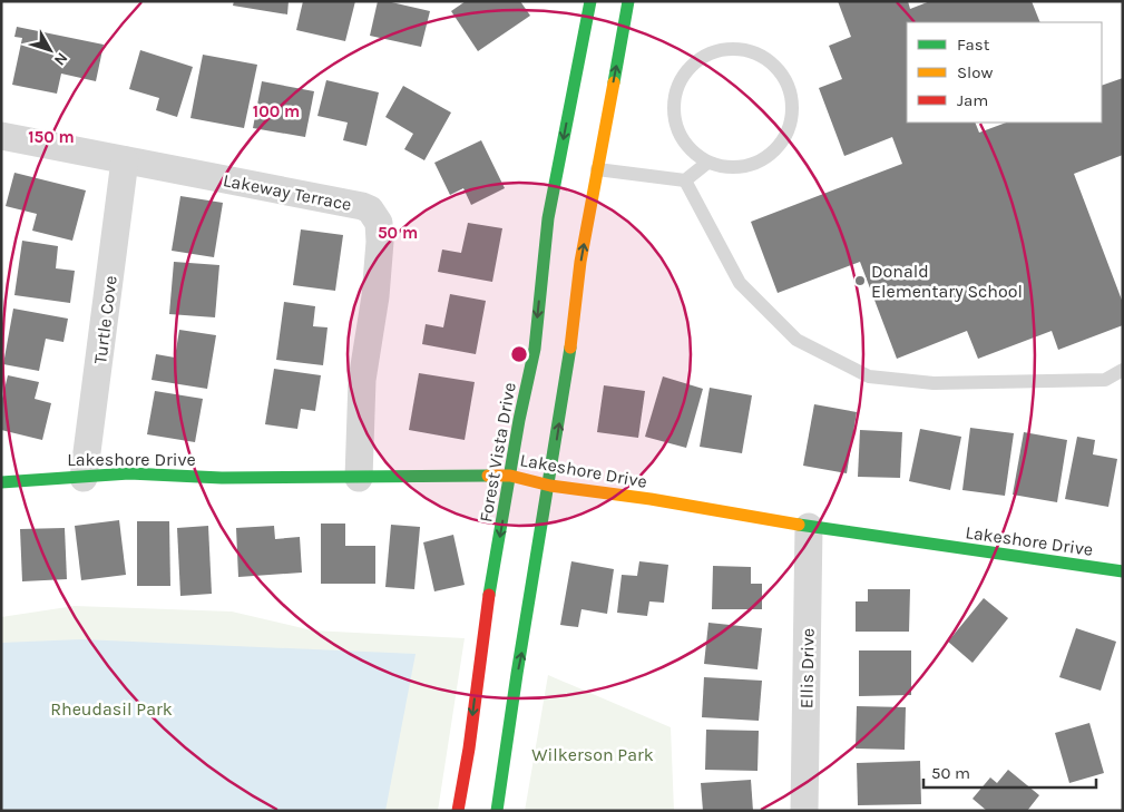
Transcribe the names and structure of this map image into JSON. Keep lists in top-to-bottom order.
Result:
{
  "streets": {
    "main road": ["Forest Vista Drive", "Lakeshore Drive"],
    "street": ["Lakeway Terrace", "Turtle Cove", "Ellis Drive"]
  },
  "crossings": [
    ["Lakeway Terrace", "Turtle Cove"],
    ["Lakeway Terrace", "Lakeshore Drive"],
    ["Turtle Cove", "Lakeshore Drive"],
    ["Forest Vista Drive", "Lakeshore Drive"],
    ["Lakeshore Drive", "Ellis Drive"]
  ],
  "parks": ["Rheudasil Park", "Wilkerson Park"],
  "places": ["Donald Elementary School"],
  "legend": ["Fast", "Slow", "Jam"],
  "scale_bar": "50 m",
  "north": "bottom right",
  "rings": ["100 m", "150 m", "50 m"]
}
